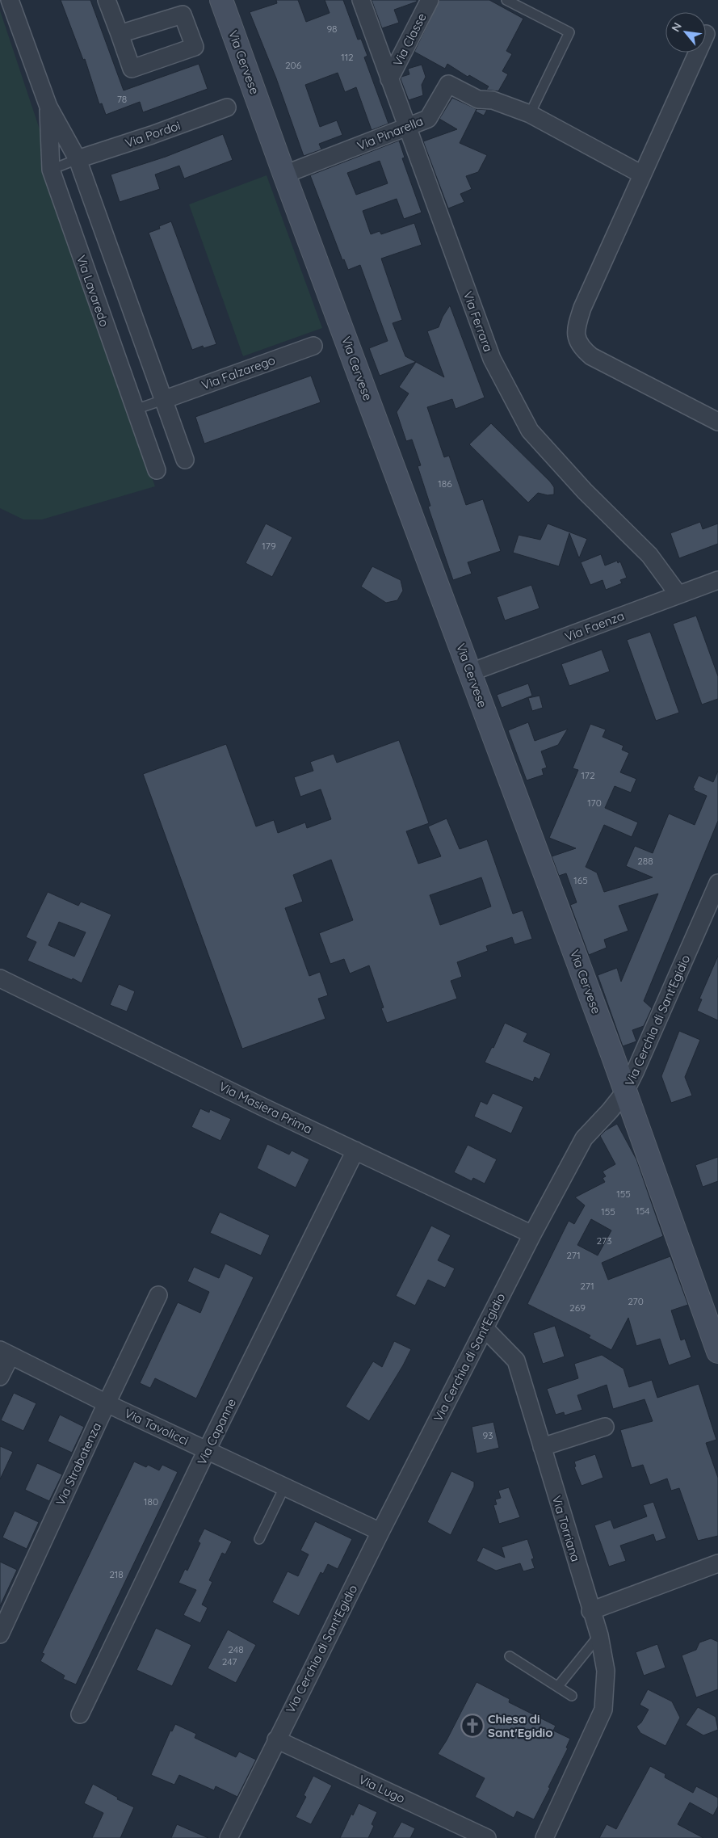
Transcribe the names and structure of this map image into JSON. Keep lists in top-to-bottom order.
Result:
{
  "streets": {
    "main road": ["Via Cervese"],
    "street": [
      "Via Classe",
      "Via Pinarella",
      "Via Pordoi",
      "Via Lavaredo",
      "Via Ferrara",
      "Via Falzarego",
      "Via Faenza",
      "Via Cerchia di Sant'Egidio",
      "Via Masiera Prima",
      "Via Tavolicci",
      "Via Capanne",
      "Via Strabatenza",
      "Via Torriana",
      "Via Lugo"
    ]
  },
  "crossings": [
    ["Via Classe", "Via Ferrara"],
    ["Via Cervese", "Via Pinarella"],
    ["Via Cervese", "Via Faenza"],
    ["Via Cervese", "Via Cerchia di Sant'Egidio"],
    ["Via Pinarella", "Via Ferrara"],
    ["Via Pordoi", "Via Lavaredo"],
    ["Via Lavaredo", "Via Falzarego"],
    ["Via Ferrara", "Via Faenza"],
    ["Via Cerchia di Sant'Egidio", "Via Masiera Prima"],
    ["Via Cerchia di Sant'Egidio", "Via Tavolicci"],
    ["Via Cerchia di Sant'Egidio", "Via Torriana"],
    ["Via Cerchia di Sant'Egidio", "Via Lugo"],
    ["Via Masiera Prima", "Via Capanne"],
    ["Via Tavolicci", "Via Capanne"],
    ["Via Tavolicci", "Via Strabatenza"]
  ],
  "places": {
    "church": ["Chiesa di Sant'Egidio"]
  },
  "house_numbers": [
    "98",
    "112",
    "206",
    "78",
    "186",
    "179",
    "172",
    "170",
    "288",
    "165",
    "155",
    "154",
    "155",
    "273",
    "271",
    "271",
    "270",
    "269",
    "93",
    "180",
    "218",
    "248",
    "247"
  ],
  "north": "top left"
}
